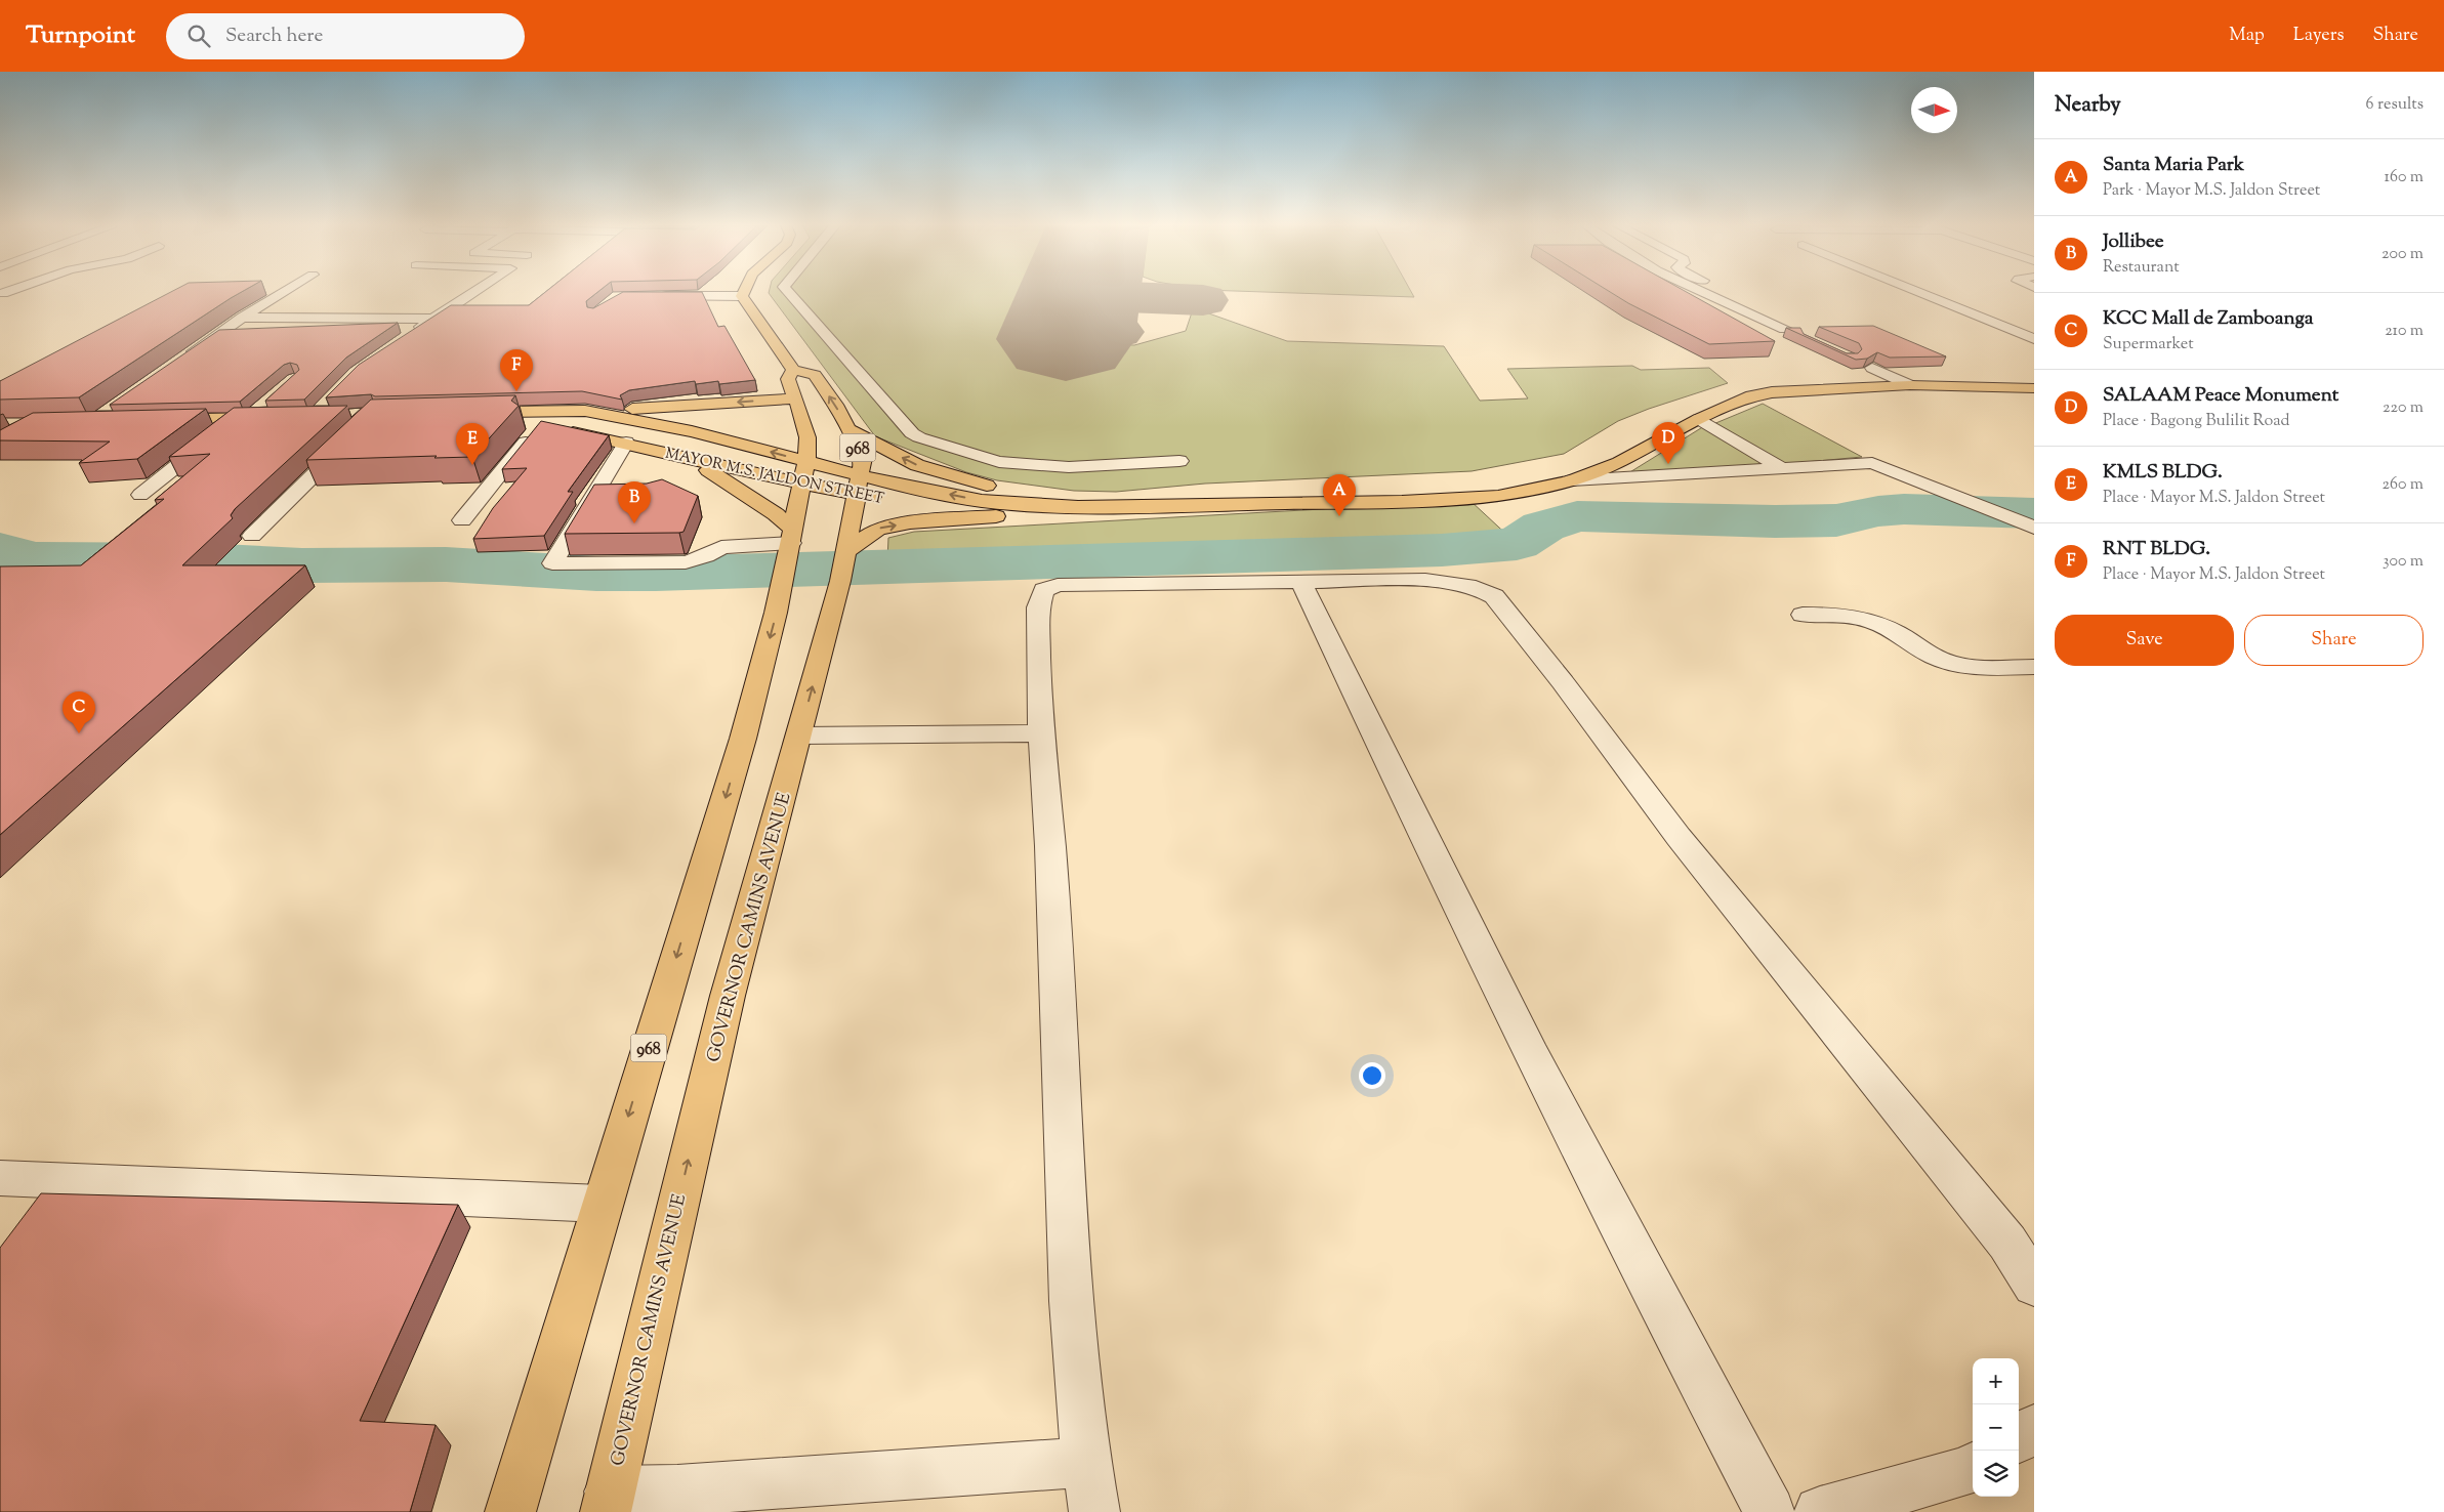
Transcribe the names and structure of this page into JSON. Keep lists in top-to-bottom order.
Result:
{
  "streets": {
    "main road": ["968", "MAYOR M.S. JALDON STREET", "GOVERNOR CAMINS AVENUE"]
  },
  "crossings": [
    ["968", "MAYOR M.S. JALDON STREET"],
    ["968", "GOVERNOR CAMINS AVENUE"],
    ["MAYOR M.S. JALDON STREET", "GOVERNOR CAMINS AVENUE"]
  ],
  "north": "right",
  "page": {
    "header": "Turnpoint",
    "search": "Search here",
    "nav": ["Map", "Layers", "Share"],
    "heading": ["Nearby", "6 results"],
    "list": [
      {
        "mark": "A",
        "name": "Santa Maria Park",
        "note": "Park · Mayor M.S. Jaldon Street",
        "value": "160 m"
      },
      {
        "mark": "B",
        "name": "Jollibee",
        "note": "Restaurant",
        "value": "200 m"
      },
      {
        "mark": "C",
        "name": "KCC Mall de Zamboanga",
        "note": "Supermarket",
        "value": "210 m"
      },
      {
        "mark": "D",
        "name": "SALAAM Peace Monument",
        "note": "Place · Bagong Bulilit Road",
        "value": "220 m"
      },
      {
        "mark": "E",
        "name": "KMLS BLDG.",
        "note": "Place · Mayor M.S. Jaldon Street",
        "value": "260 m"
      },
      {
        "mark": "F",
        "name": "RNT BLDG.",
        "note": "Place · Mayor M.S. Jaldon Street",
        "value": "300 m"
      }
    ],
    "pins": [
      "F",
      "D",
      "E",
      "A",
      "B",
      "C"
    ],
    "buttons": ["Save", "Share"],
    "map_buttons": ["+", "−"]
  }
}
